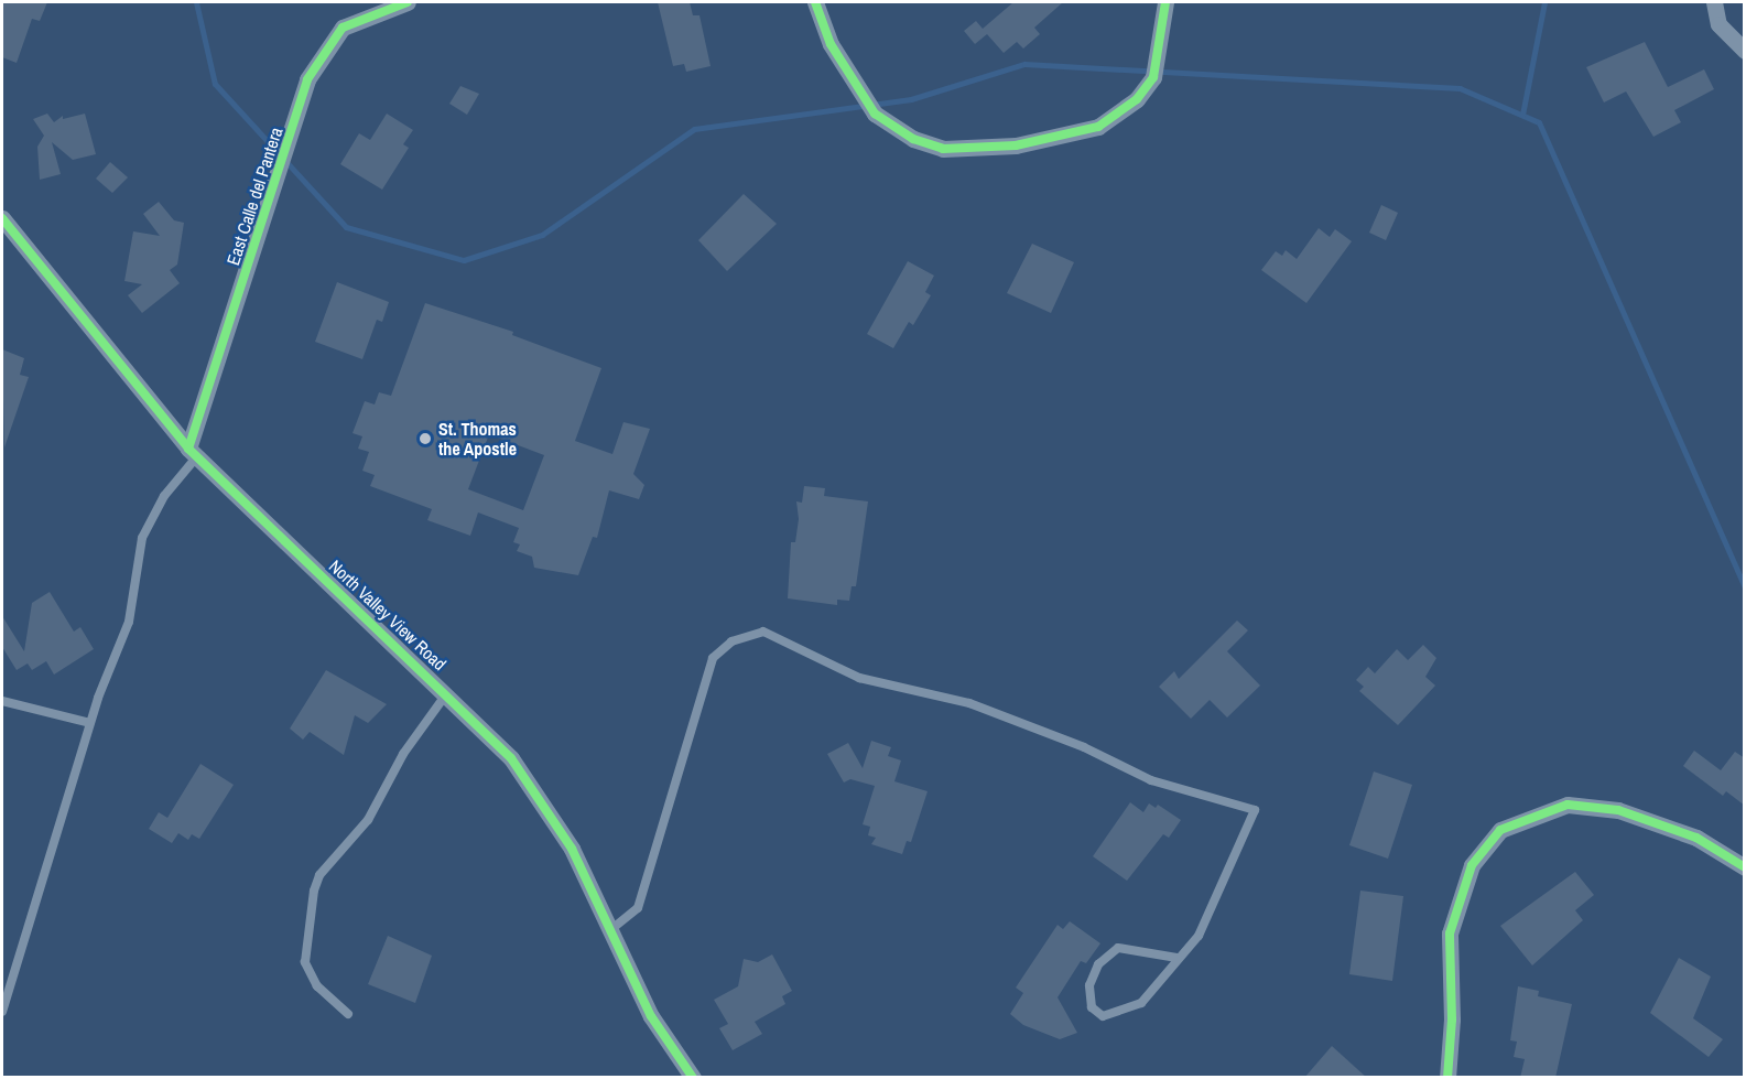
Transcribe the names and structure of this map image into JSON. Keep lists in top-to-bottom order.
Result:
{
  "streets": {
    "street": ["East Calle del Pantera", "North Valley View Road"]
  },
  "crossings": [
    ["East Calle del Pantera", "North Valley View Road"]
  ],
  "places": ["St. Thomas the Apostle"]
}
